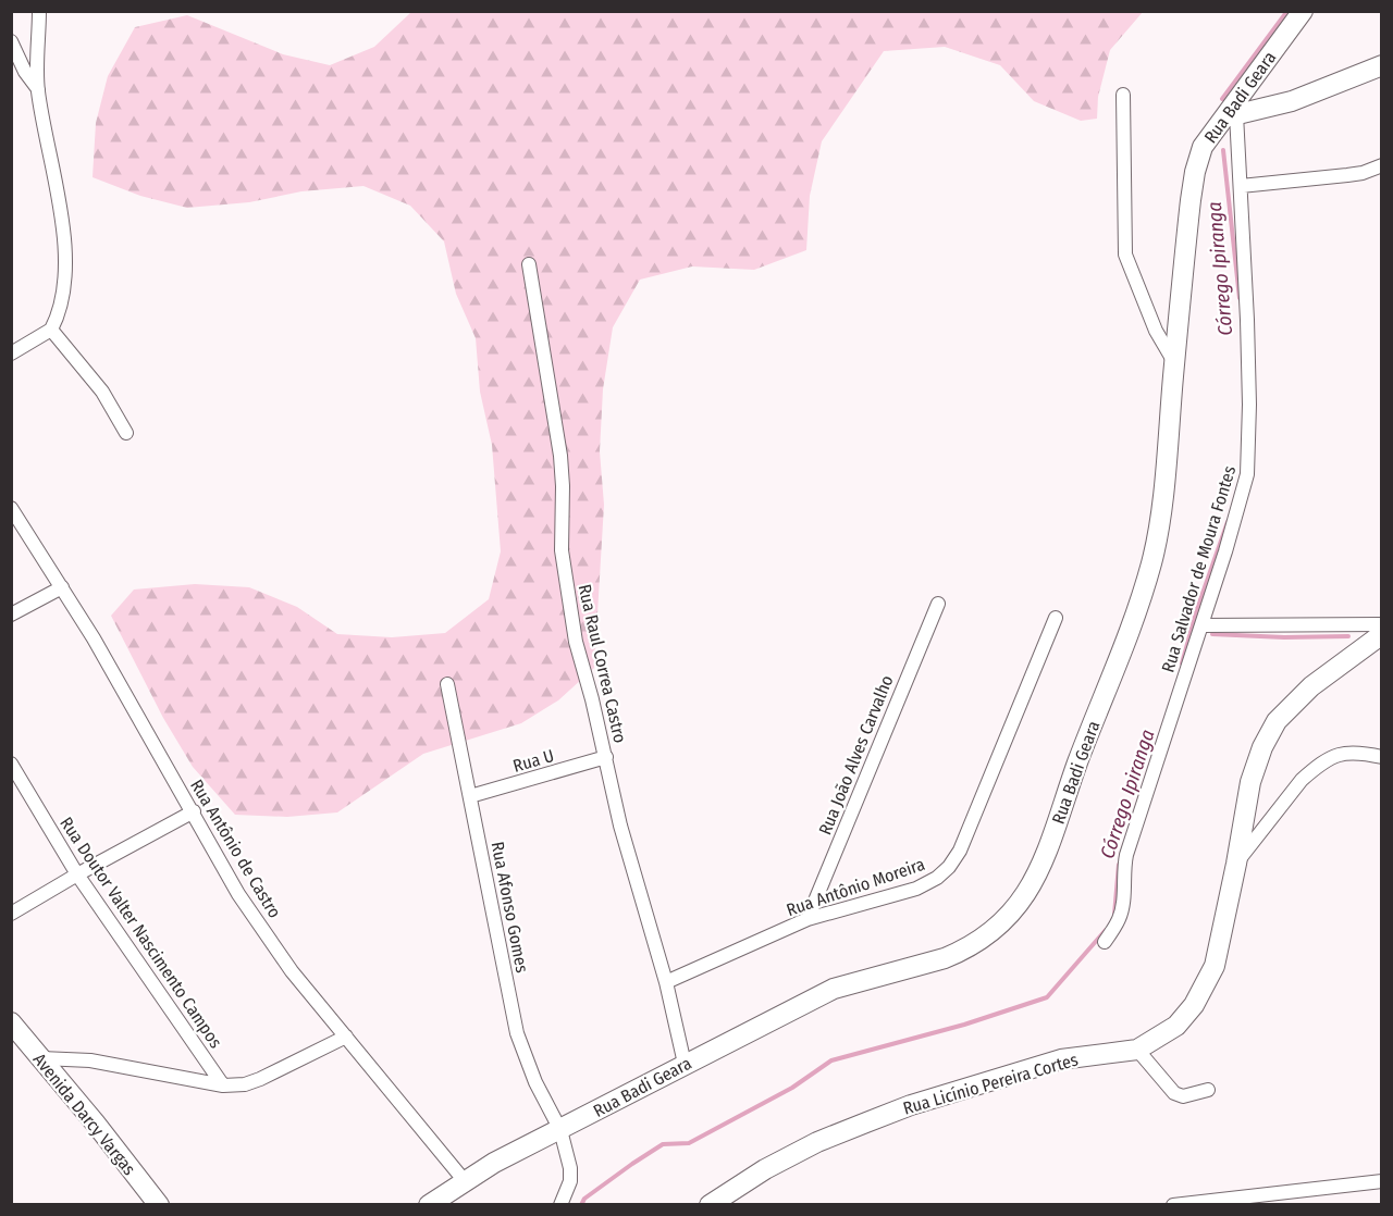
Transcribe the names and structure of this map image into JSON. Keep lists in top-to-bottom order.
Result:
{
  "streets": {
    "street": [
      "Rua Badi Geara",
      "Rua Salvador de Moura Fontes",
      "Rua Raul Correa Castro",
      "Rua João Alves Carvalho",
      "Rua U",
      "Rua Antônio de Castro",
      "Rua Antônio Moreira",
      "Rua Afonso Gomes",
      "Rua Doutor Valter Nascimento Campos",
      "Rua Licínio Pereira Cortes",
      "Avenida Darcy Vargas"
    ]
  },
  "crossings": [
    ["Rua Badi Geara", "Rua Salvador de Moura Fontes"],
    ["Rua Badi Geara", "Rua Raul Correa Castro"],
    ["Rua Badi Geara", "Rua Antônio de Castro"],
    ["Rua Badi Geara", "Rua Afonso Gomes"],
    ["Rua Raul Correa Castro", "Rua U"],
    ["Rua Raul Correa Castro", "Rua Antônio Moreira"],
    ["Rua João Alves Carvalho", "Rua Antônio Moreira"],
    ["Rua U", "Rua Afonso Gomes"]
  ],
  "water": ["Córrego Ipiranga"]
}
